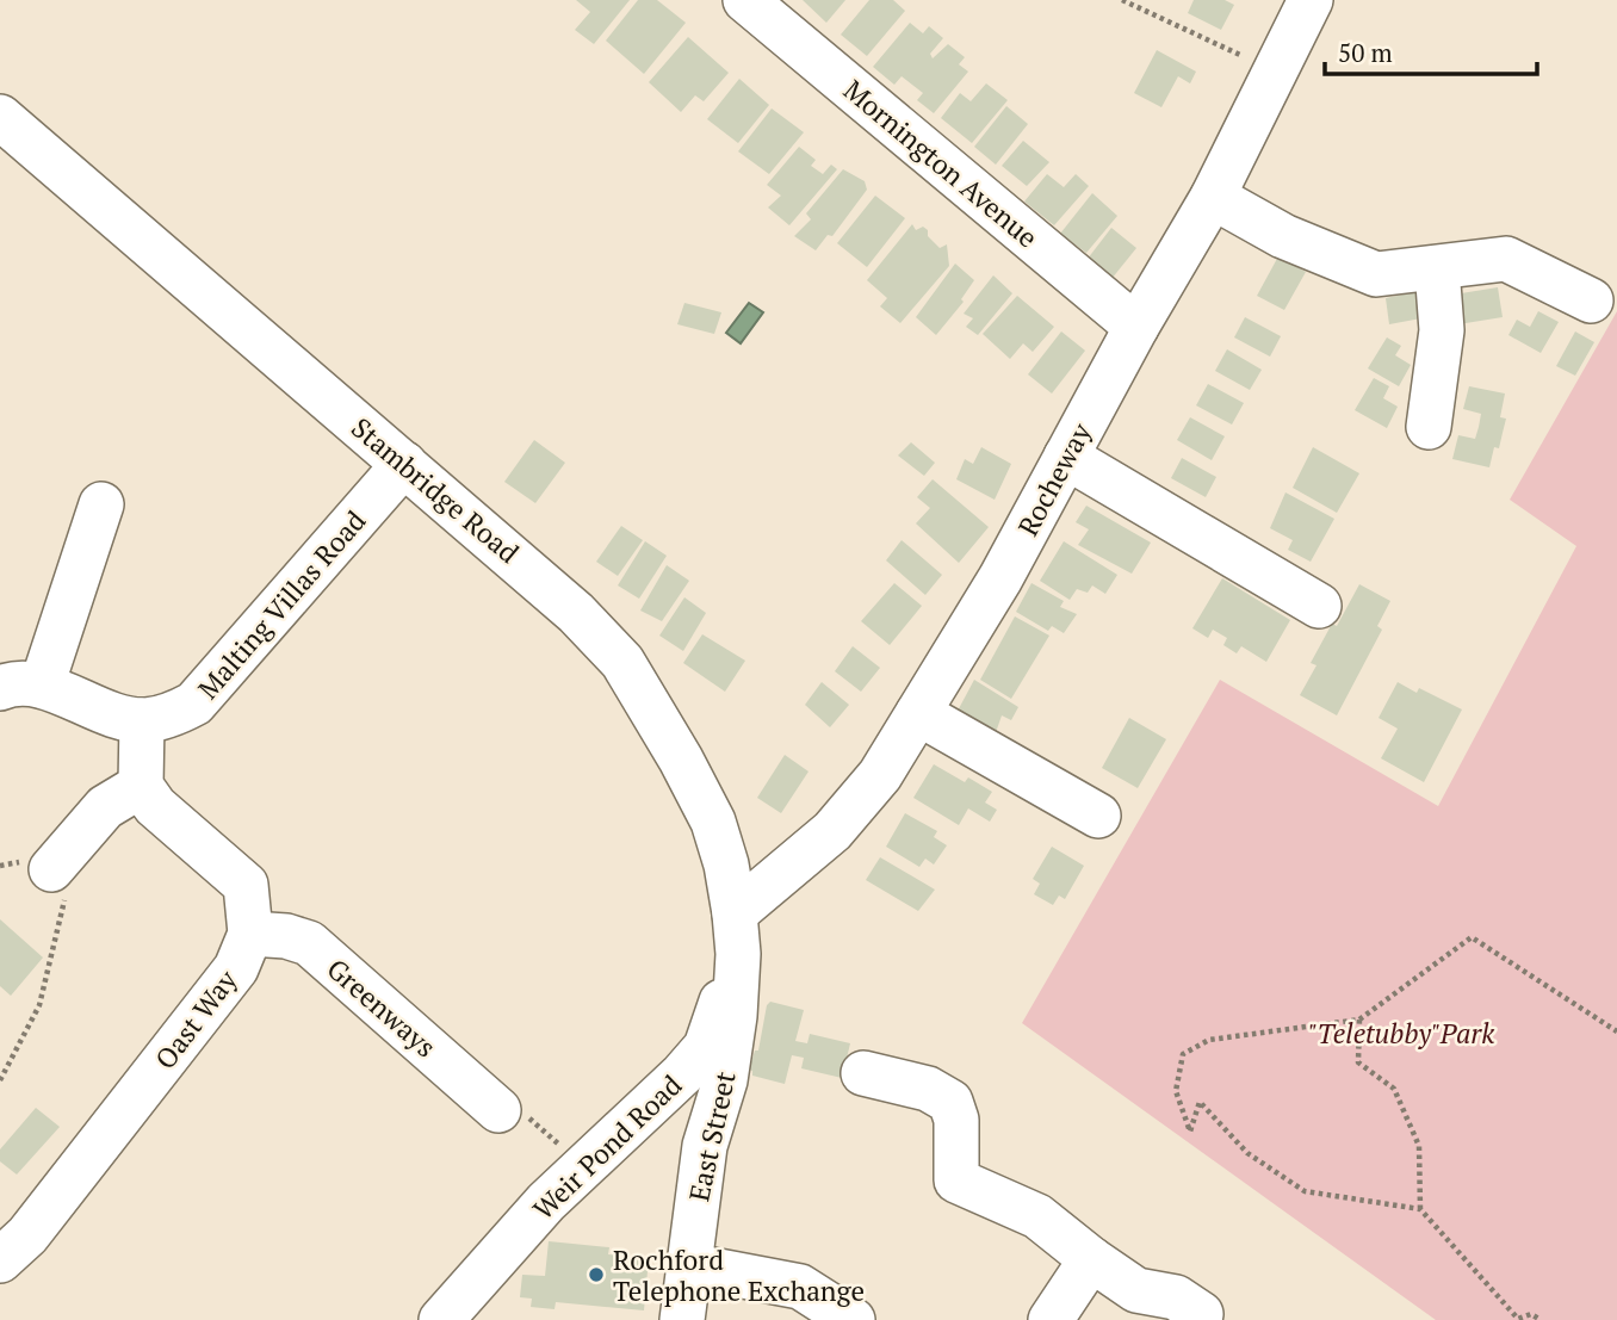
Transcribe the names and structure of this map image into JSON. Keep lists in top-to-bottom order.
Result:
{
  "streets": {
    "street": [
      "Mornington Avenue",
      "Rocheway",
      "Stambridge Road",
      "Malting Villas Road",
      "Greenways",
      "Oast Way",
      "East Street",
      "Weir Pond Road"
    ]
  },
  "crossings": [
    ["Mornington Avenue", "Rocheway"],
    ["Rocheway", "Stambridge Road"],
    ["Rocheway", "East Street"],
    ["Rocheway", "Weir Pond Road"],
    ["Stambridge Road", "Malting Villas Road"],
    ["Stambridge Road", "East Street"],
    ["Stambridge Road", "Weir Pond Road"],
    ["Greenways", "Oast Way"],
    ["East Street", "Weir Pond Road"]
  ],
  "parks": ["\"Teletubby\"Park"],
  "places": ["Rochford Telephone Exchange"],
  "scale_bar": "50 m"
}
